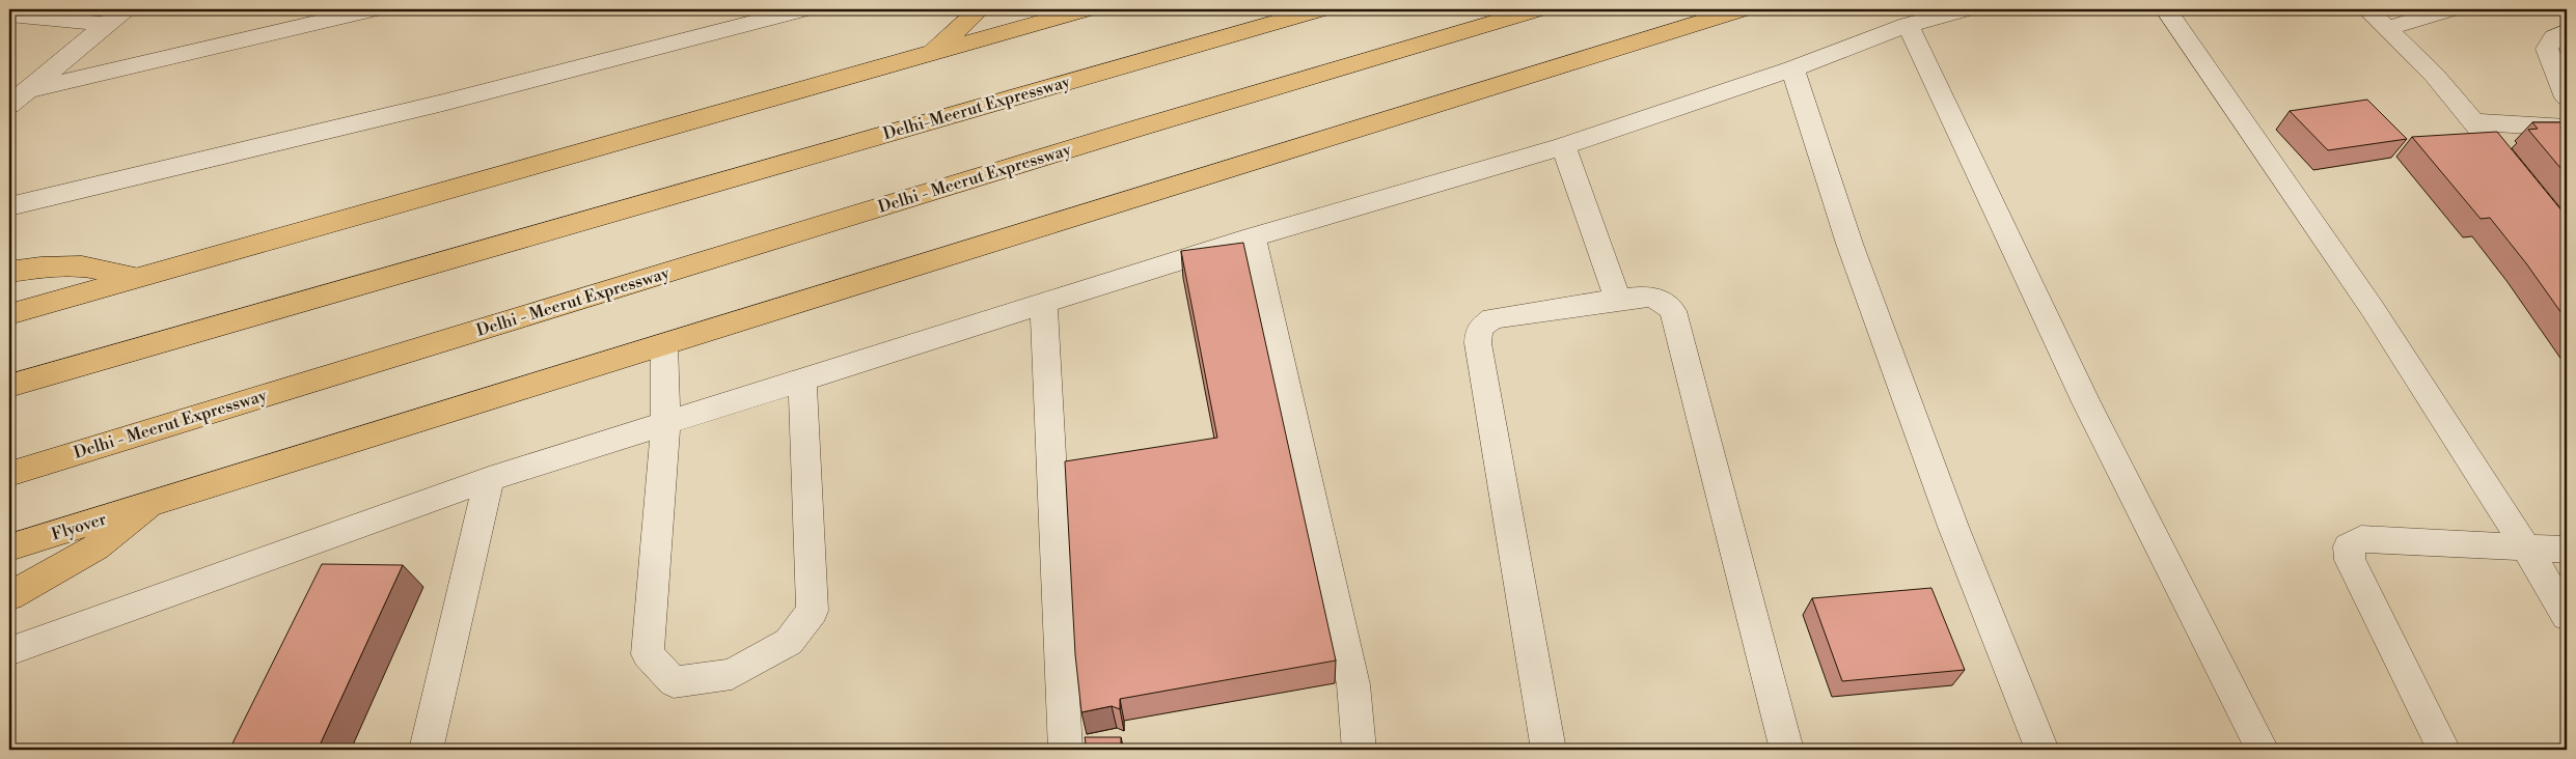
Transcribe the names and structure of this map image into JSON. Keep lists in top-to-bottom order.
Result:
{
  "streets": {
    "main road": ["Delhi-Meerut Expressway", "Delhi - Meerut Expressway", "Flyover"]
  }
}
